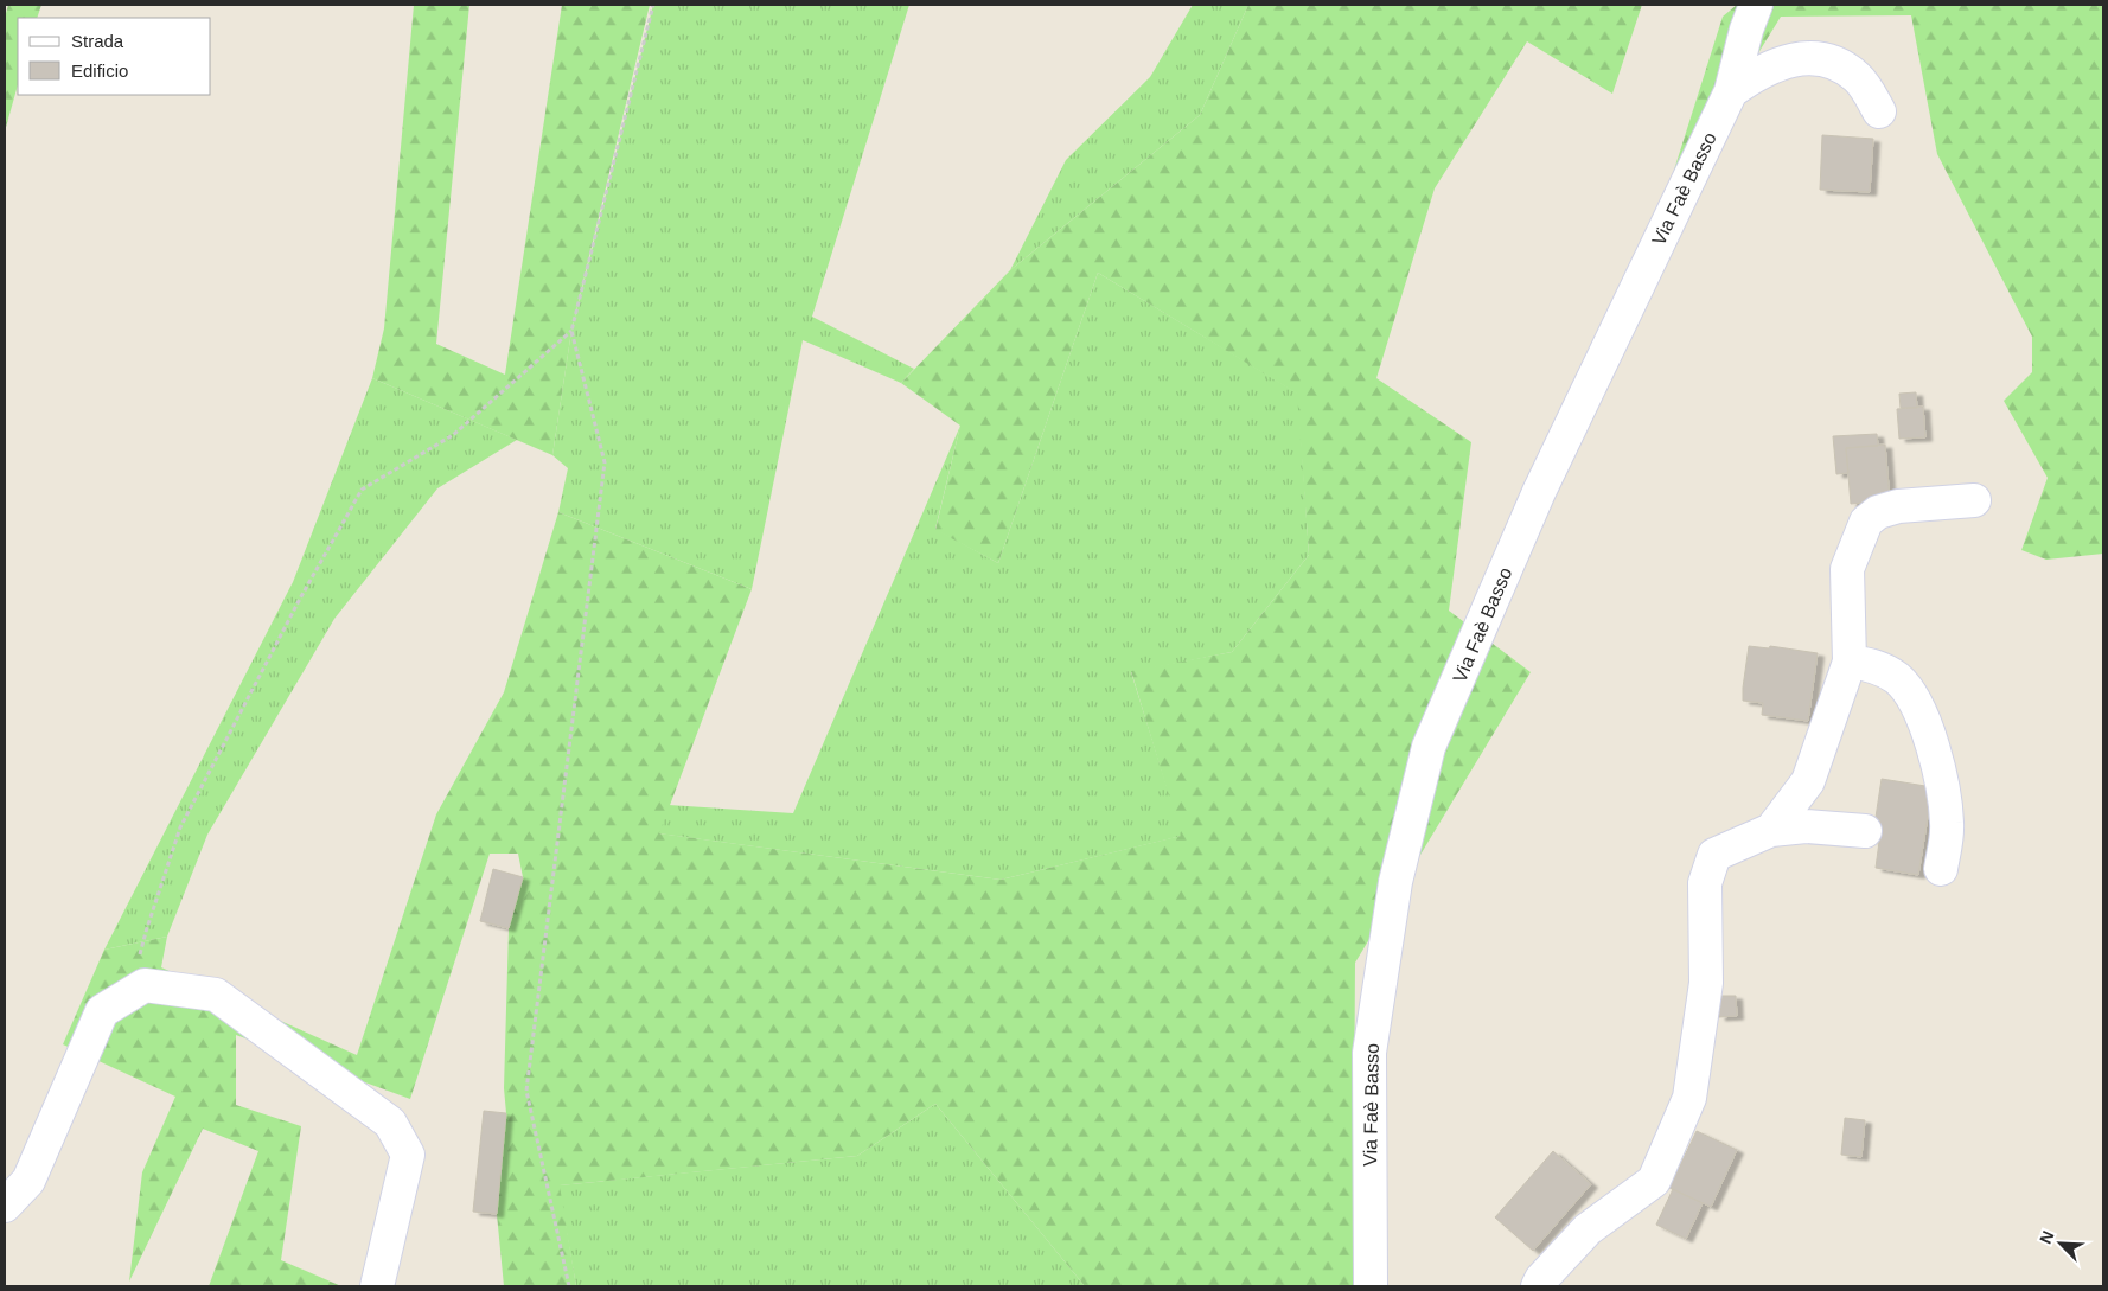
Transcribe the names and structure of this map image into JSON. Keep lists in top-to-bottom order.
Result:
{
  "streets": {
    "street": ["Via Faè Basso"]
  },
  "legend": ["Strada", "Edificio"],
  "north": "top left"
}
